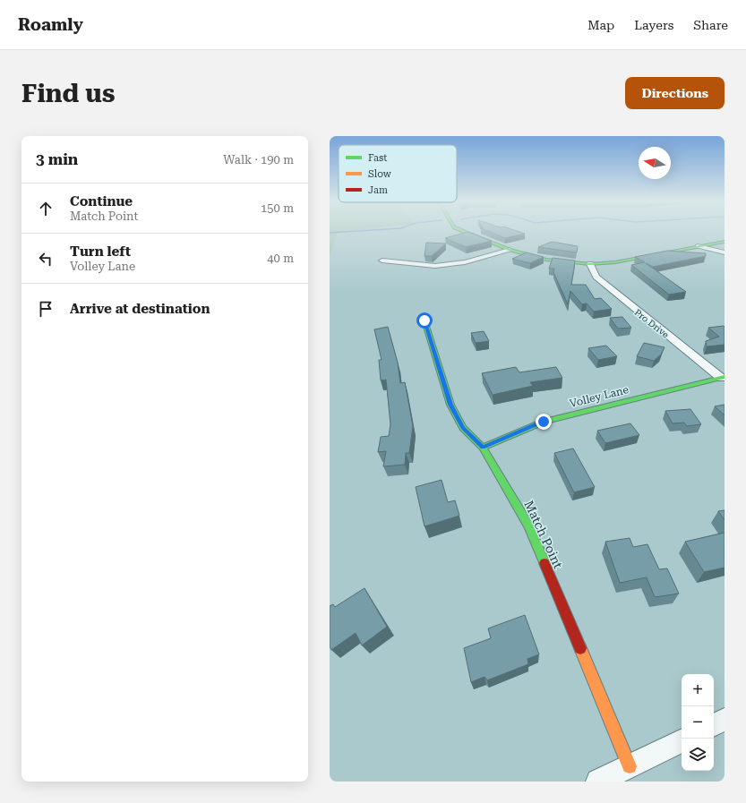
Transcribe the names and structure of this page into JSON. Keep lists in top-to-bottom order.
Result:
{
  "streets": {
    "street": ["Pro Drive", "Volley Lane", "Match Point"]
  },
  "crossings": [
    ["Pro Drive", "Volley Lane"],
    ["Volley Lane", "Match Point"]
  ],
  "legend": ["Fast", "Slow", "Jam"],
  "north": "left",
  "page": {
    "header": "Roamly",
    "nav": ["Map", "Layers", "Share"],
    "buttons": "Directions",
    "title": "Find us",
    "heading": ["3 min", "Walk · 190 m"],
    "list": [
      ["Continue", "Match Point", "150 m"],
      ["Turn left", "Volley Lane", "40 m"],
      "Arrive at destination"
    ],
    "map_buttons": ["+", "−"]
  }
}
